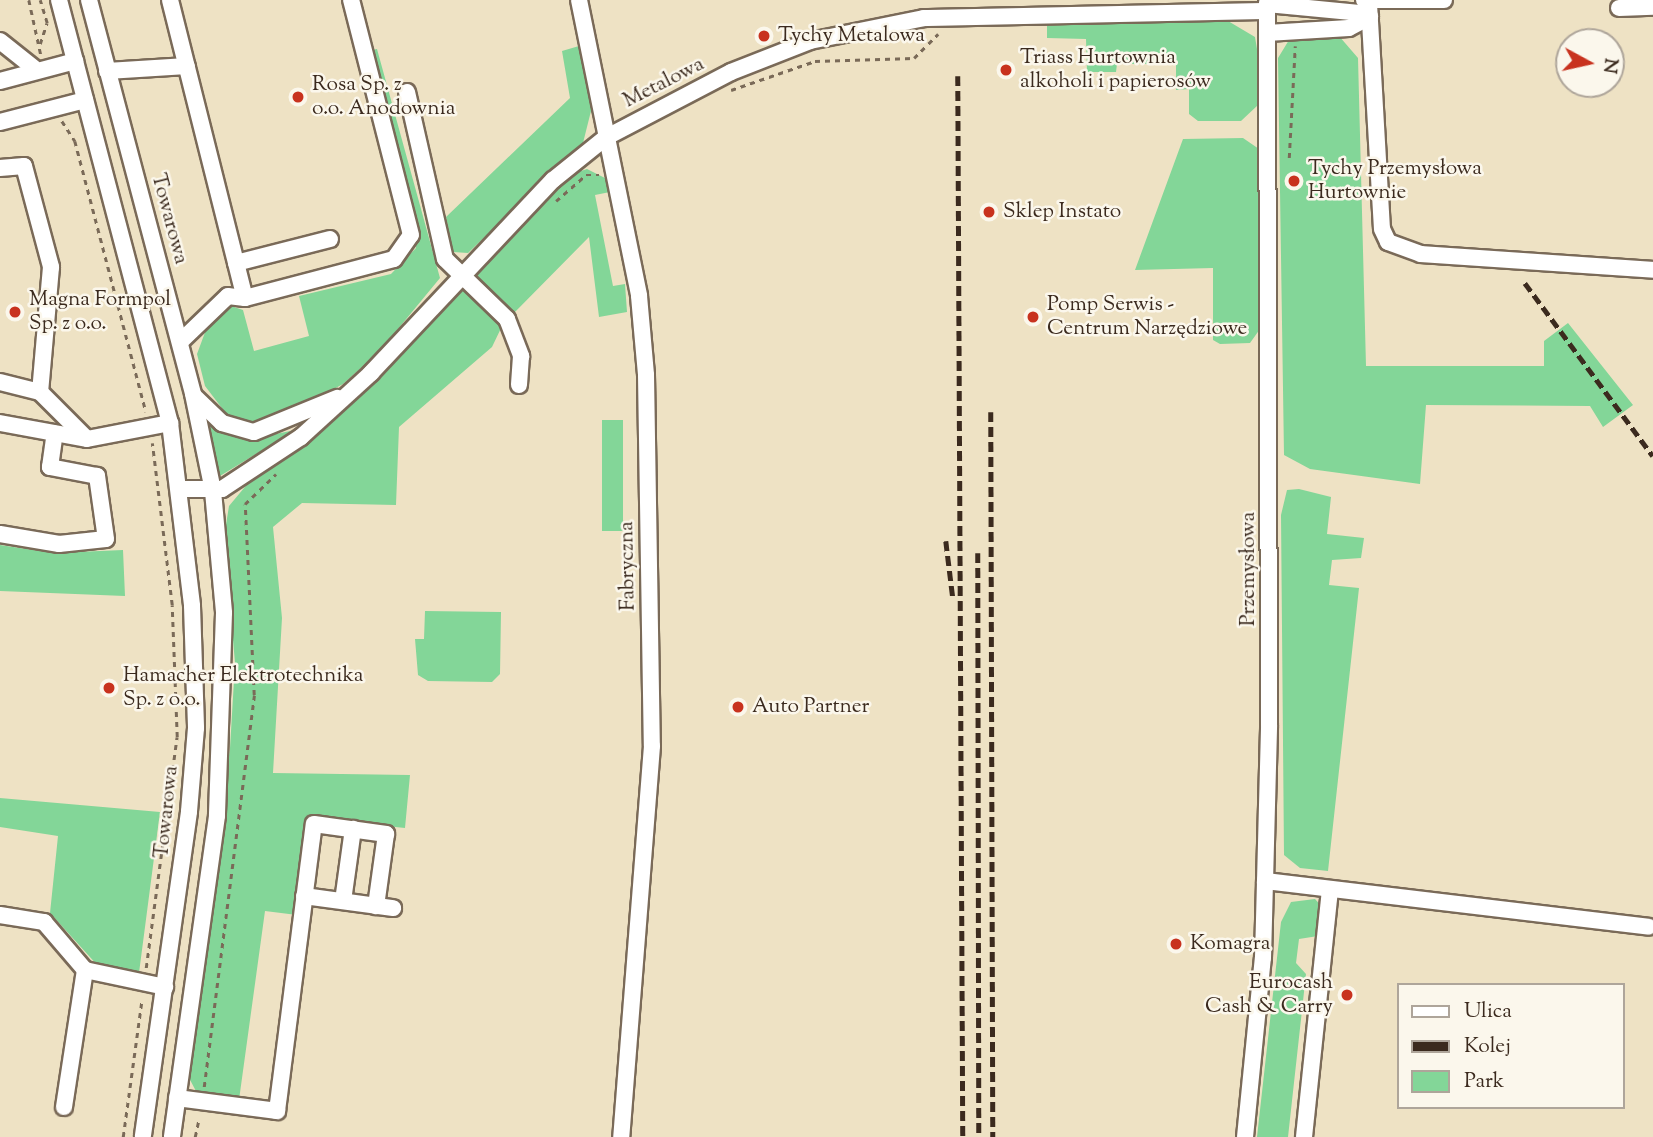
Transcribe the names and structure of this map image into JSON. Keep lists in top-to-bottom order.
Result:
{
  "streets": {
    "street": [
      "Metalowa",
      "Towarowa",
      "Fabryczna",
      "Przemysłowa"
    ]
  },
  "crossings": [
    ["Metalowa", "Towarowa"],
    ["Metalowa", "Fabryczna"],
    ["Metalowa", "Przemysłowa"]
  ],
  "places": [
    "Tychy Metalowa",
    "Triass Hurtownia alkoholi i papierosów",
    "Rosa Sp. z o.o. Anodownia",
    "Tychy Przemysłowa Hurtownie",
    "Sklep Instato",
    "Magna Formpol Sp. z o.o.",
    "Pomp Serwis - Centrum Narzędziowe",
    "Hamacher Elektrotechnika Sp. z o.o.",
    "Auto Partner",
    "Komagra",
    "Eurocash Cash & Carry"
  ],
  "legend": ["Ulica", "Kolej", "Park"],
  "north": "right"
}
